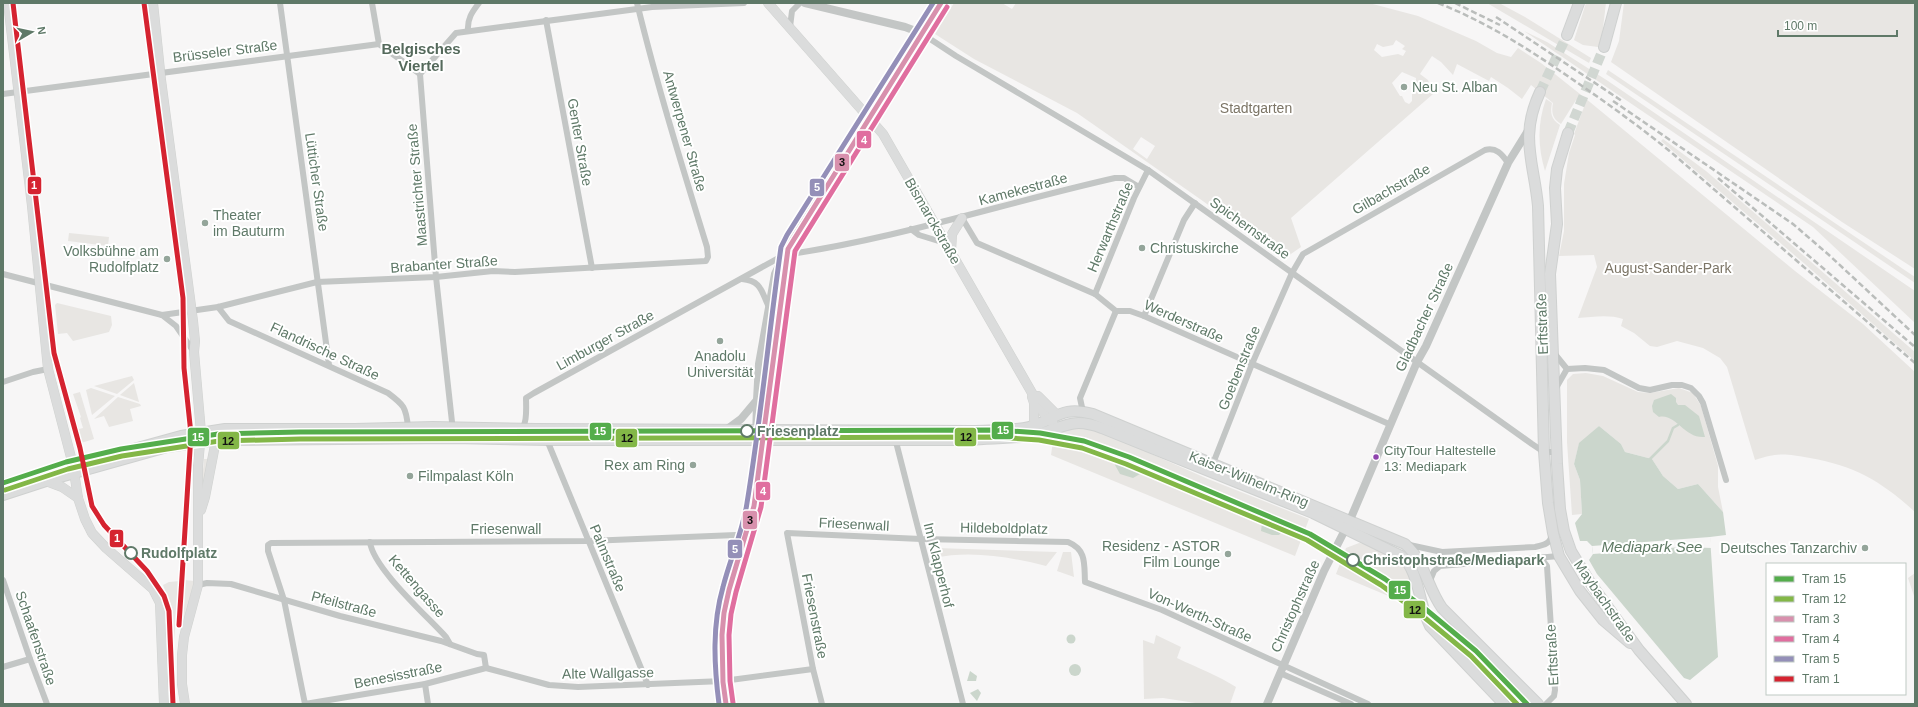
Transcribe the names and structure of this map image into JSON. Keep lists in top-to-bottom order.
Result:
{
  "streets": {
    "main road": [
      "Bismarckstraße",
      "Erftstraße",
      "Kaiser-Wilhelm-Ring",
      "Maybachstraße"
    ],
    "street": [
      "Brüsseler Straße",
      "Antwerpener Straße",
      "Genter Straße",
      "Lütticher Straße",
      "Maastrichter Straße",
      "Kamekestraße",
      "Gilbachstraße",
      "Herwarthstraße",
      "Spichernstraße",
      "Brabanter Straße",
      "Gladbacher Straße",
      "Werderstraße",
      "Limburger Straße",
      "Flandrische Straße",
      "Goebenstraße",
      "Friesenwall",
      "Hildeboldplatz",
      "Palmstraße",
      "Im Klapperhof",
      "Kettengasse",
      "Pfeilstraße",
      "Christophstraße",
      "Von-Werth-Straße",
      "Friesenstraße",
      "Schaafenstraße",
      "Alte Wallgasse",
      "Benesisstraße"
    ]
  },
  "crossings": [
    ["Brüsseler Straße", "Lütticher Straße"],
    ["Antwerpener Straße", "Brabanter Straße"],
    ["Genter Straße", "Brabanter Straße"],
    ["Lütticher Straße", "Brabanter Straße"],
    ["Lütticher Straße", "Flandrische Straße"],
    ["Maastrichter Straße", "Brabanter Straße"],
    ["Kamekestraße", "Bismarckstraße"],
    ["Kamekestraße", "Herwarthstraße"],
    ["Kamekestraße", "Limburger Straße"],
    ["Gilbachstraße", "Spichernstraße"],
    ["Gilbachstraße", "Gladbacher Straße"],
    ["Gilbachstraße", "Goebenstraße"],
    ["Herwarthstraße", "Spichernstraße"],
    ["Spichernstraße", "Gladbacher Straße"],
    ["Spichernstraße", "Erftstraße"],
    ["Spichernstraße", "Goebenstraße"],
    ["Brabanter Straße", "Flandrische Straße"],
    ["Gladbacher Straße", "Werderstraße"],
    ["Gladbacher Straße", "Erftstraße"],
    ["Gladbacher Straße", "Kaiser-Wilhelm-Ring"],
    ["Gladbacher Straße", "Christophstraße"],
    ["Werderstraße", "Goebenstraße"],
    ["Erftstraße", "Maybachstraße"],
    ["Goebenstraße", "Kaiser-Wilhelm-Ring"],
    ["Kaiser-Wilhelm-Ring", "Im Klapperhof"],
    ["Kaiser-Wilhelm-Ring", "Christophstraße"],
    ["Friesenwall", "Hildeboldplatz"],
    ["Friesenwall", "Palmstraße"],
    ["Friesenwall", "Im Klapperhof"],
    ["Friesenwall", "Kettengasse"],
    ["Friesenwall", "Pfeilstraße"],
    ["Friesenwall", "Friesenstraße"],
    ["Hildeboldplatz", "Im Klapperhof"],
    ["Hildeboldplatz", "Von-Werth-Straße"],
    ["Palmstraße", "Alte Wallgasse"],
    ["Kettengasse", "Pfeilstraße"],
    ["Pfeilstraße", "Alte Wallgasse"],
    ["Pfeilstraße", "Benesisstraße"],
    ["Christophstraße", "Von-Werth-Straße"],
    ["Friesenstraße", "Alte Wallgasse"],
    ["Alte Wallgasse", "Benesisstraße"]
  ],
  "districts": ["Belgisches Viertel"],
  "water": ["Mediapark See"],
  "parks": ["Stadtgarten", "August-Sander-Park"],
  "places": [
    "Neu St. Alban",
    "Theater im Bauturm",
    "Christuskirche",
    "Volksbühne am Rudolfplatz",
    "Anadolu Universität",
    "Friesenplatz",
    "CityTour Haltestelle 13: Mediapark",
    "Rex am Ring",
    "Filmpalast Köln",
    "Deutsches Tanzarchiv",
    "Rudolfplatz",
    "Residenz - ASTOR Film Lounge",
    "Christophstraße/Mediapark"
  ],
  "lines": [
    "tram line 3",
    "tram line 5",
    "tram line 1",
    "tram line 4",
    "tram line 15",
    "tram line 12"
  ],
  "legend": [
    "Tram 15",
    "Tram 12",
    "Tram 3",
    "Tram 4",
    "Tram 5",
    "Tram 1"
  ],
  "scale_bar": "100 m",
  "north": "right"
}
